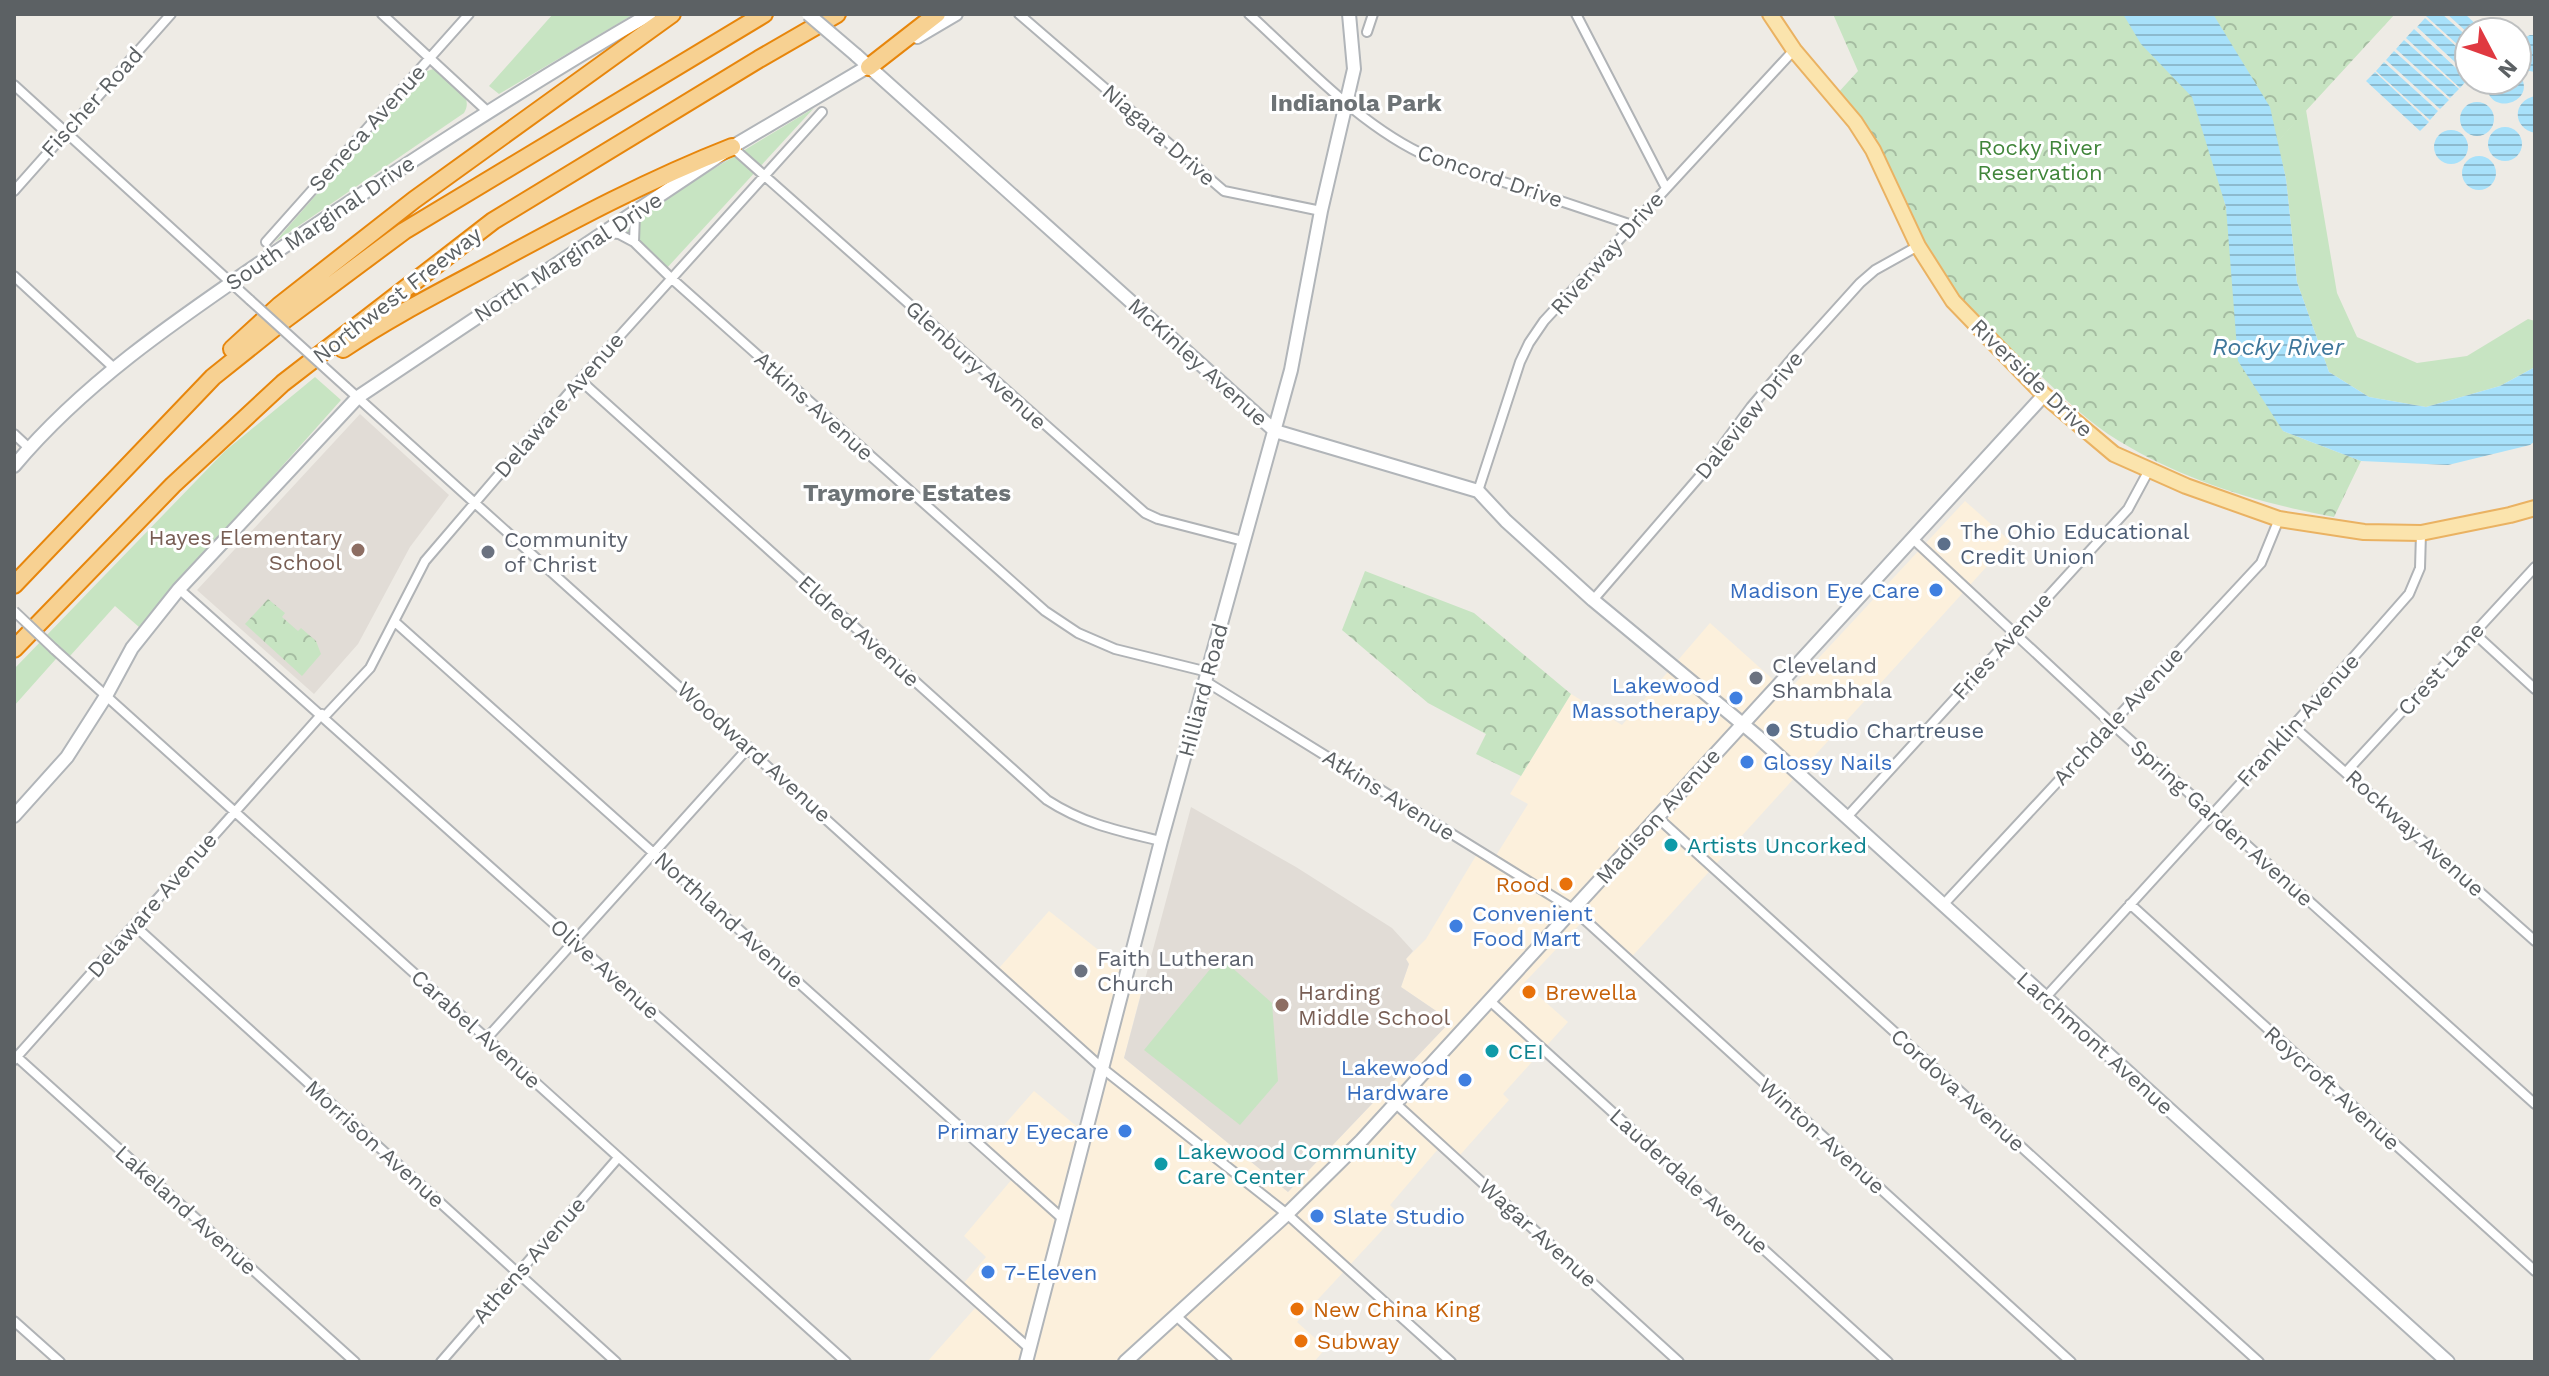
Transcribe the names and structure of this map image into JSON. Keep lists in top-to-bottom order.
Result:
{
  "streets": {
    "highway": ["Northwest Freeway"],
    "main road": [
      "South Marginal Drive",
      "North Marginal Drive",
      "McKinley Avenue",
      "Riverside Drive",
      "Hilliard Road",
      "Madison Avenue",
      "Larchmont Avenue"
    ],
    "street": [
      "Fischer Road",
      "Seneca Avenue",
      "Niagara Drive",
      "Concord Drive",
      "Riverway Drive",
      "Glenbury Avenue",
      "Delaware Avenue",
      "Atkins Avenue",
      "Daleview Drive",
      "Eldred Avenue",
      "Fries Avenue",
      "Crest Lane",
      "Archdale Avenue",
      "Franklin Avenue",
      "Woodward Avenue",
      "Spring Garden Avenue",
      "Rockway Avenue",
      "Northland Avenue",
      "Olive Avenue",
      "Carabel Avenue",
      "Roycroft Avenue",
      "Cordova Avenue",
      "Winton Avenue",
      "Morrison Avenue",
      "Lauderdale Avenue",
      "Lakeland Avenue",
      "Wagar Avenue",
      "Athens Avenue"
    ]
  },
  "crossings": [
    ["Fischer Road", "Woodward Avenue"],
    ["Niagara Drive", "Hilliard Road"],
    ["Concord Drive", "Riverway Drive"],
    ["Concord Drive", "Hilliard Road"],
    ["South Marginal Drive", "Woodward Avenue"],
    ["Riverway Drive", "McKinley Avenue"],
    ["Riverway Drive", "Riverside Drive"],
    ["North Marginal Drive", "McKinley Avenue"],
    ["North Marginal Drive", "Glenbury Avenue"],
    ["North Marginal Drive", "Atkins Avenue"],
    ["North Marginal Drive", "Woodward Avenue"],
    ["North Marginal Drive", "Olive Avenue"],
    ["North Marginal Drive", "Carabel Avenue"],
    ["McKinley Avenue", "Hilliard Road"],
    ["Glenbury Avenue", "Delaware Avenue"],
    ["Glenbury Avenue", "Hilliard Road"],
    ["Riverside Drive", "Daleview Drive"],
    ["Riverside Drive", "Fries Avenue"],
    ["Riverside Drive", "Archdale Avenue"],
    ["Riverside Drive", "Franklin Avenue"],
    ["Riverside Drive", "Madison Avenue"],
    ["Delaware Avenue", "Atkins Avenue"],
    ["Delaware Avenue", "Eldred Avenue"],
    ["Delaware Avenue", "Woodward Avenue"],
    ["Delaware Avenue", "Northland Avenue"],
    ["Delaware Avenue", "Olive Avenue"],
    ["Delaware Avenue", "Carabel Avenue"],
    ["Delaware Avenue", "Morrison Avenue"],
    ["Delaware Avenue", "Lakeland Avenue"],
    ["Atkins Avenue", "Hilliard Road"],
    ["Atkins Avenue", "Madison Avenue"],
    ["Atkins Avenue", "Winton Avenue"],
    ["Eldred Avenue", "Hilliard Road"],
    ["Fries Avenue", "Spring Garden Avenue"],
    ["Fries Avenue", "Larchmont Avenue"],
    ["Crest Lane", "Rockway Avenue"],
    ["Hilliard Road", "Woodward Avenue"],
    ["Hilliard Road", "Northland Avenue"],
    ["Hilliard Road", "Olive Avenue"],
    ["Archdale Avenue", "Spring Garden Avenue"],
    ["Archdale Avenue", "Larchmont Avenue"],
    ["Franklin Avenue", "Spring Garden Avenue"],
    ["Franklin Avenue", "Rockway Avenue"],
    ["Franklin Avenue", "Larchmont Avenue"],
    ["Franklin Avenue", "Roycroft Avenue"],
    ["Woodward Avenue", "Madison Avenue"],
    ["Madison Avenue", "Spring Garden Avenue"],
    ["Madison Avenue", "Larchmont Avenue"],
    ["Madison Avenue", "Cordova Avenue"],
    ["Madison Avenue", "Winton Avenue"],
    ["Madison Avenue", "Lauderdale Avenue"],
    ["Madison Avenue", "Wagar Avenue"],
    ["Carabel Avenue", "Athens Avenue"],
    ["Morrison Avenue", "Athens Avenue"]
  ],
  "districts": ["Indianola Park", "Traymore Estates"],
  "water": ["Rocky River"],
  "parks": ["Rocky River Reservation"],
  "places": [
    "The Ohio Educational Credit Union",
    "Hayes Elementary School",
    "Community of Christ",
    "Madison Eye Care",
    "Cleveland Shambhala",
    "Lakewood Massotherapy",
    "Studio Chartreuse",
    "Glossy Nails",
    "Artists Uncorked",
    "Rood",
    "Convenient Food Mart",
    "Faith Lutheran Church",
    "Brewella",
    "Harding Middle School",
    "CEI",
    "Lakewood Hardware",
    "Primary Eyecare",
    "Lakewood Community Care Center",
    "Slate Studio",
    "7-Eleven",
    "New China King",
    "Subway"
  ],
  "north": "bottom right"
}
